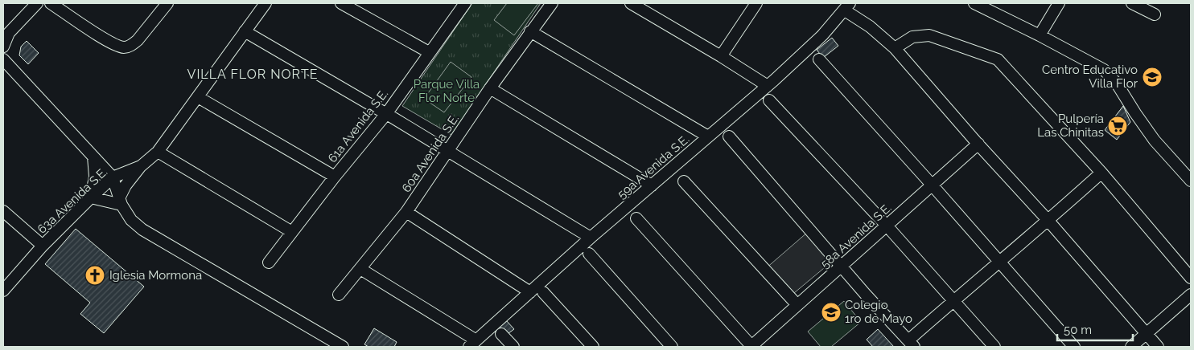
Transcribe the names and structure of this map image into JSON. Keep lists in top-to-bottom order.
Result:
{
  "streets": {
    "street": [
      "61a Avenida S.E.",
      "60a Avenida S.E.",
      "59a Avenida S.E.",
      "63a Avenida S.E.",
      "58a Avenida S.E."
    ]
  },
  "districts": ["VILLA FLOR NORTE"],
  "parks": ["Parque Villa Flor Norte"],
  "places": {
    "school or university": ["Centro Educativo Villa Flor", "Colegio 1ro de Mayo"],
    "supermarket": ["Pulpería Las Chinitas"],
    "church": ["Iglesia Mormona"]
  },
  "scale_bar": "50 m"
}
